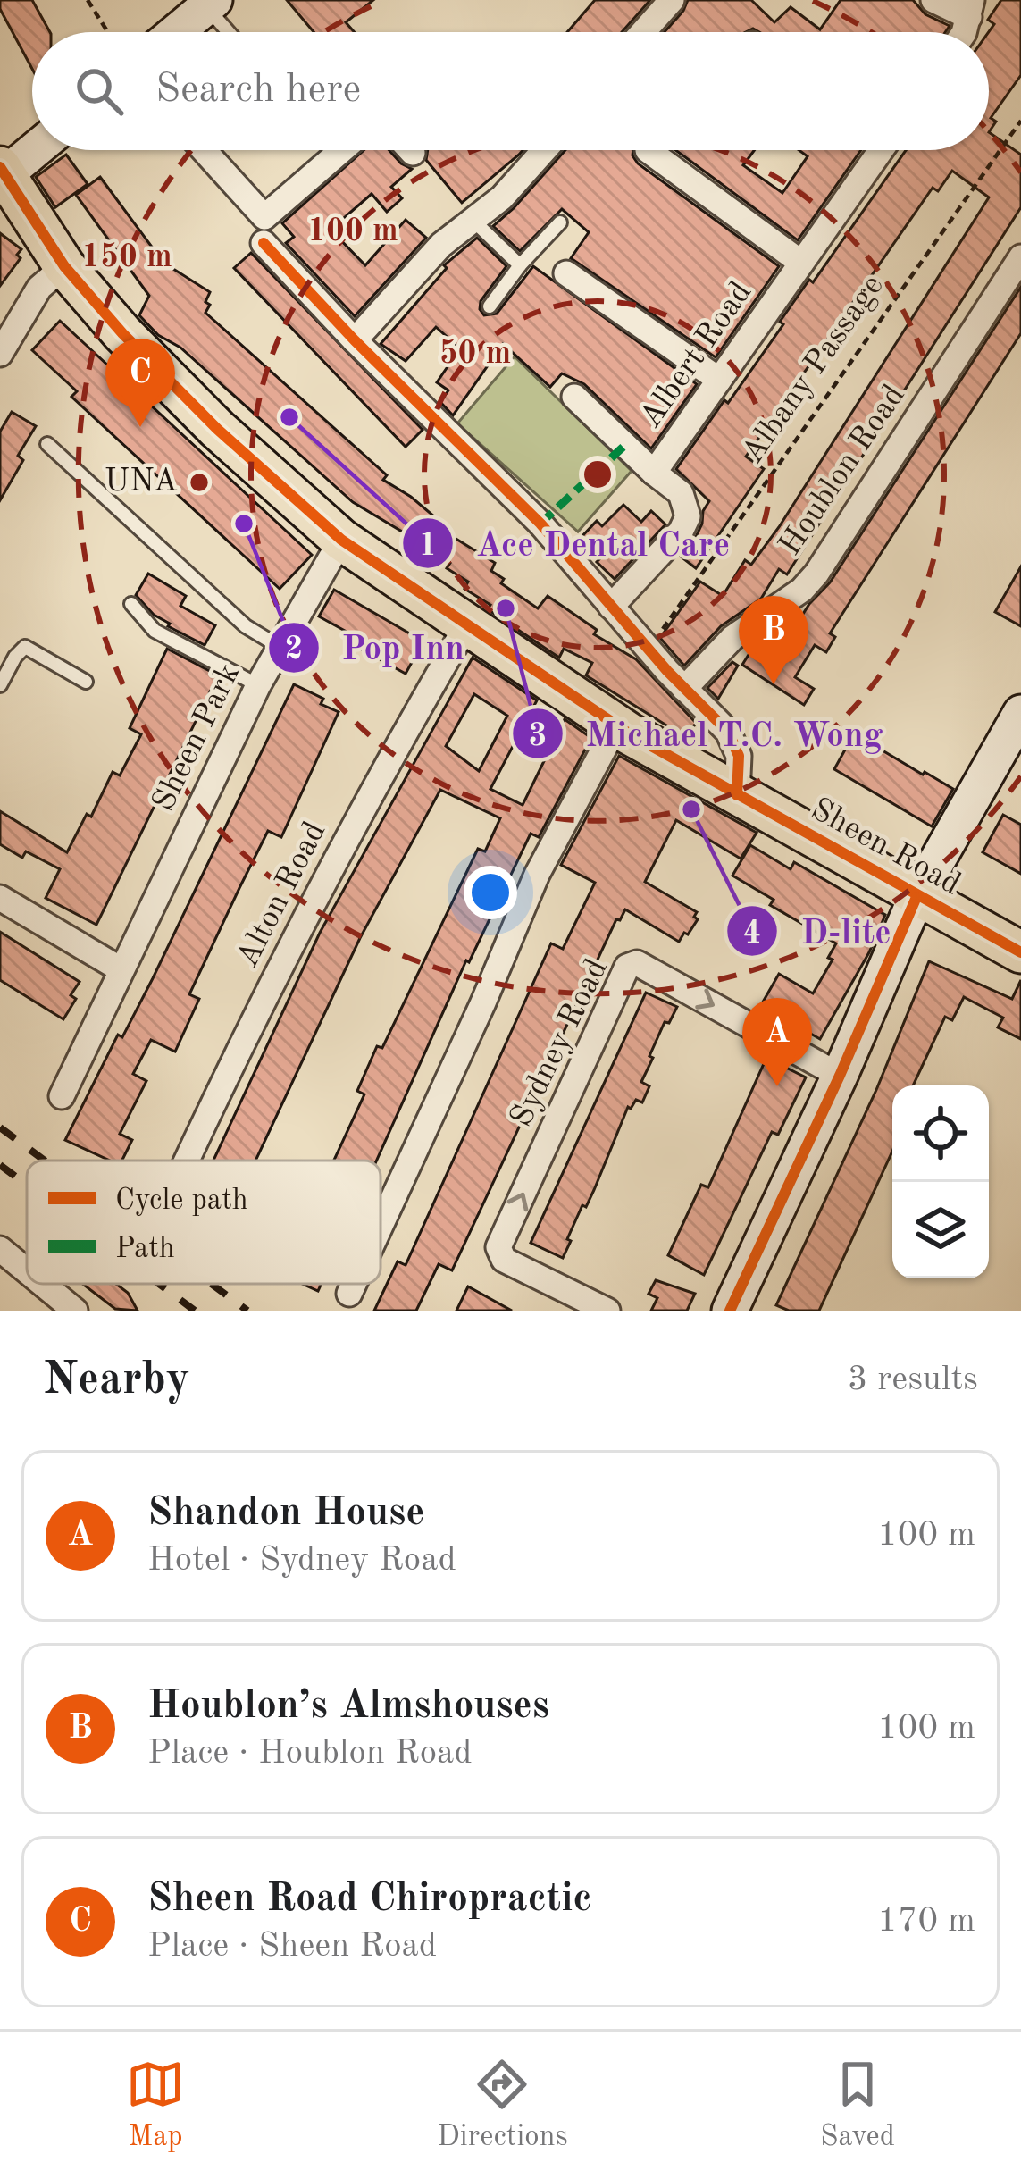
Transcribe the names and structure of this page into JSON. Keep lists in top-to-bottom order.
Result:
{
  "streets": {
    "main road": ["Sheen Road"],
    "street": [
      "Albert Road",
      "Houblon Road",
      "Sheen Park",
      "Alton Road",
      "Sydney Road"
    ],
    "path": ["Albany Passage"]
  },
  "crossings": [
    ["Sheen Park", "Sheen Road"],
    ["Sheen Road", "Alton Road"]
  ],
  "places": [
    "Ace Dental Care",
    "UNA",
    "Pop Inn",
    "Michael T.C. Wong",
    "D-lite"
  ],
  "legend": ["Cycle path", "Path"],
  "page": {
    "search": "Search here",
    "pins": ["C", "B", "A"],
    "heading": ["Nearby", "3 results"],
    "list": [
      {
        "mark": "A",
        "name": "Shandon House",
        "note": "Hotel · Sydney Road",
        "value": "100 m"
      },
      {
        "mark": "B",
        "name": "Houblon’s Almshouses",
        "note": "Place · Houblon Road",
        "value": "100 m"
      },
      {
        "mark": "C",
        "name": "Sheen Road Chiropractic",
        "note": "Place · Sheen Road",
        "value": "170 m"
      }
    ],
    "nav": ["Map", "Directions", "Saved"]
  },
  "rings": ["100 m", "150 m", "50 m"]
}
